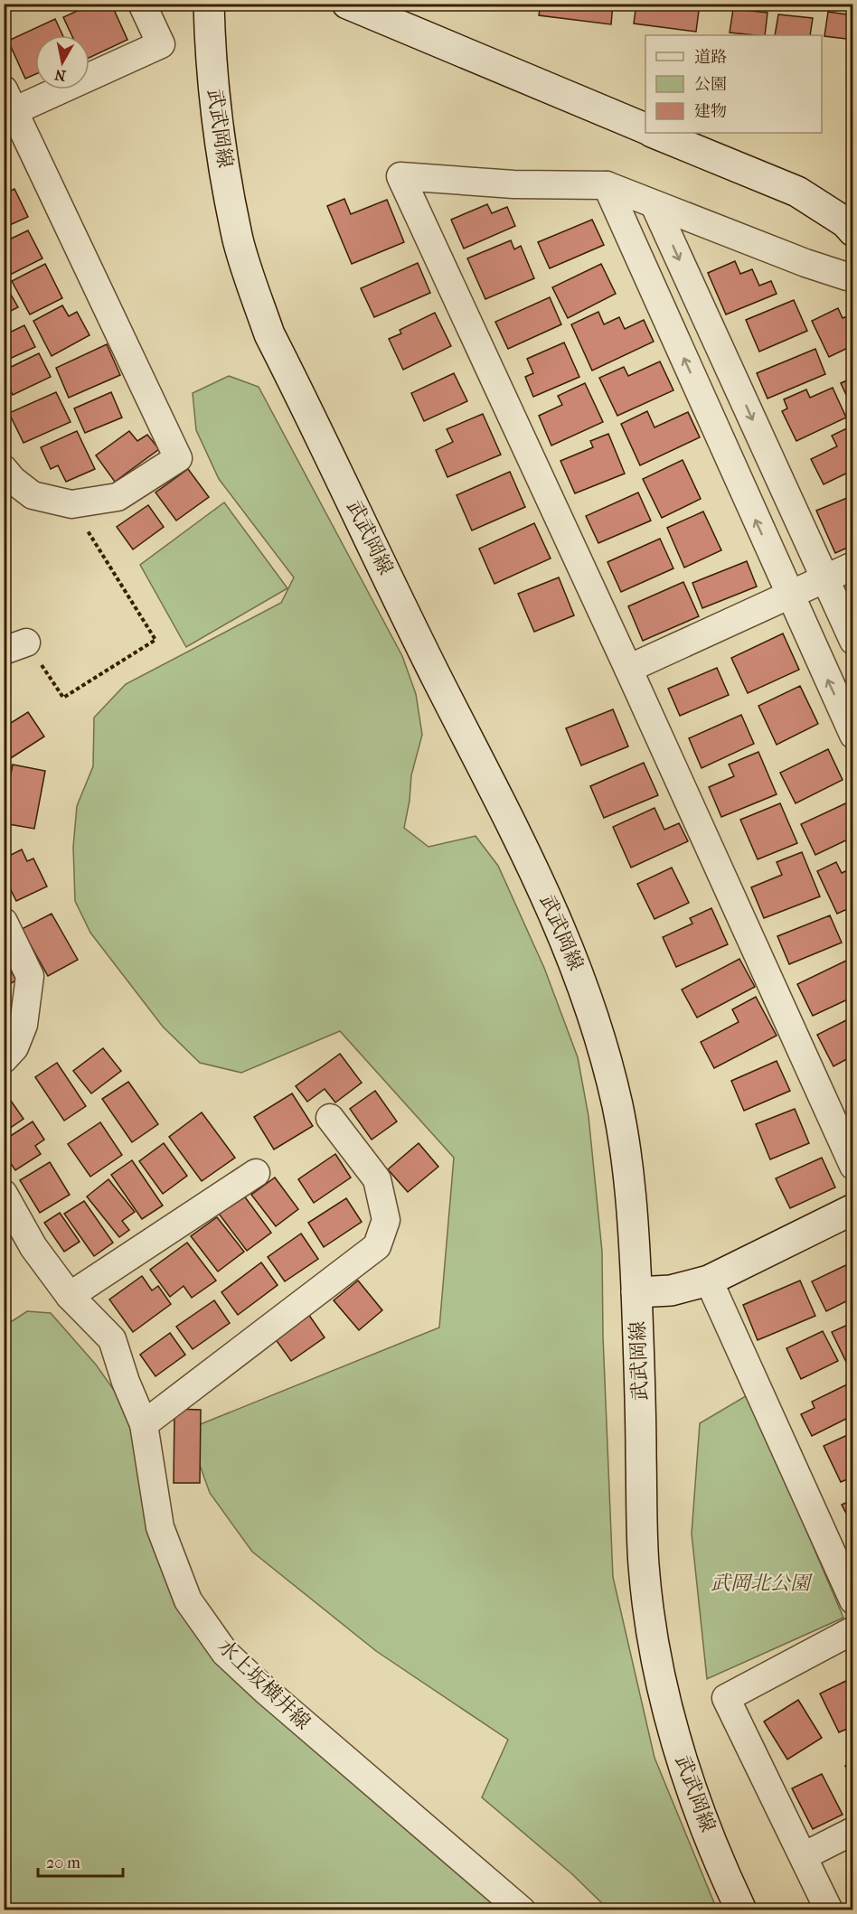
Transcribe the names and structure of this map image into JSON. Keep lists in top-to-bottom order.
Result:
{
  "streets": {
    "street": ["武武岡線", "水上坂横井線"]
  },
  "parks": ["武岡北公園"],
  "legend": ["道路", "公園", "建物"],
  "scale_bar": "20 m",
  "north": "bottom"
}
